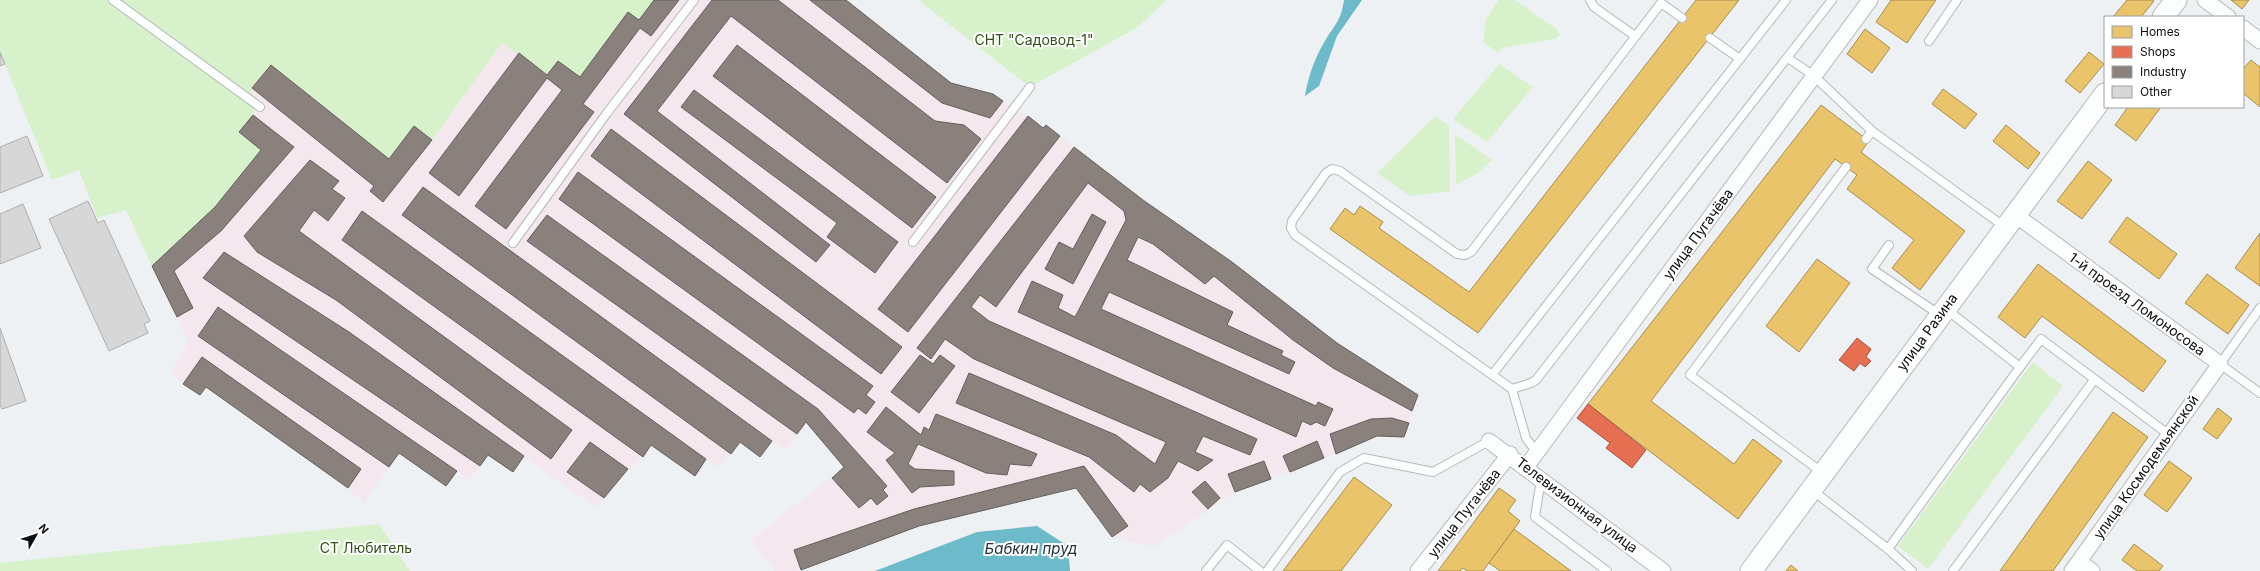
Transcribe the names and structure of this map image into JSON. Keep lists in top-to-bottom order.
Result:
{
  "streets": {
    "street": [
      "улица Пугачёва",
      "1-й проезд Ломоносова",
      "улица Разина",
      "улица Космодемьянской",
      "Телевизионная улица"
    ]
  },
  "crossings": [
    ["улица Пугачёва", "Телевизионная улица"],
    ["1-й проезд Ломоносова", "улица Разина"],
    ["1-й проезд Ломоносова", "улица Космодемьянской"]
  ],
  "water": ["Бабкин пруд"],
  "parks": ["СНТ \"Садовод-1\"", "СТ Любитель"],
  "legend": [
    "Homes",
    "Shops",
    "Industry",
    "Other"
  ],
  "north": "top right"
}
